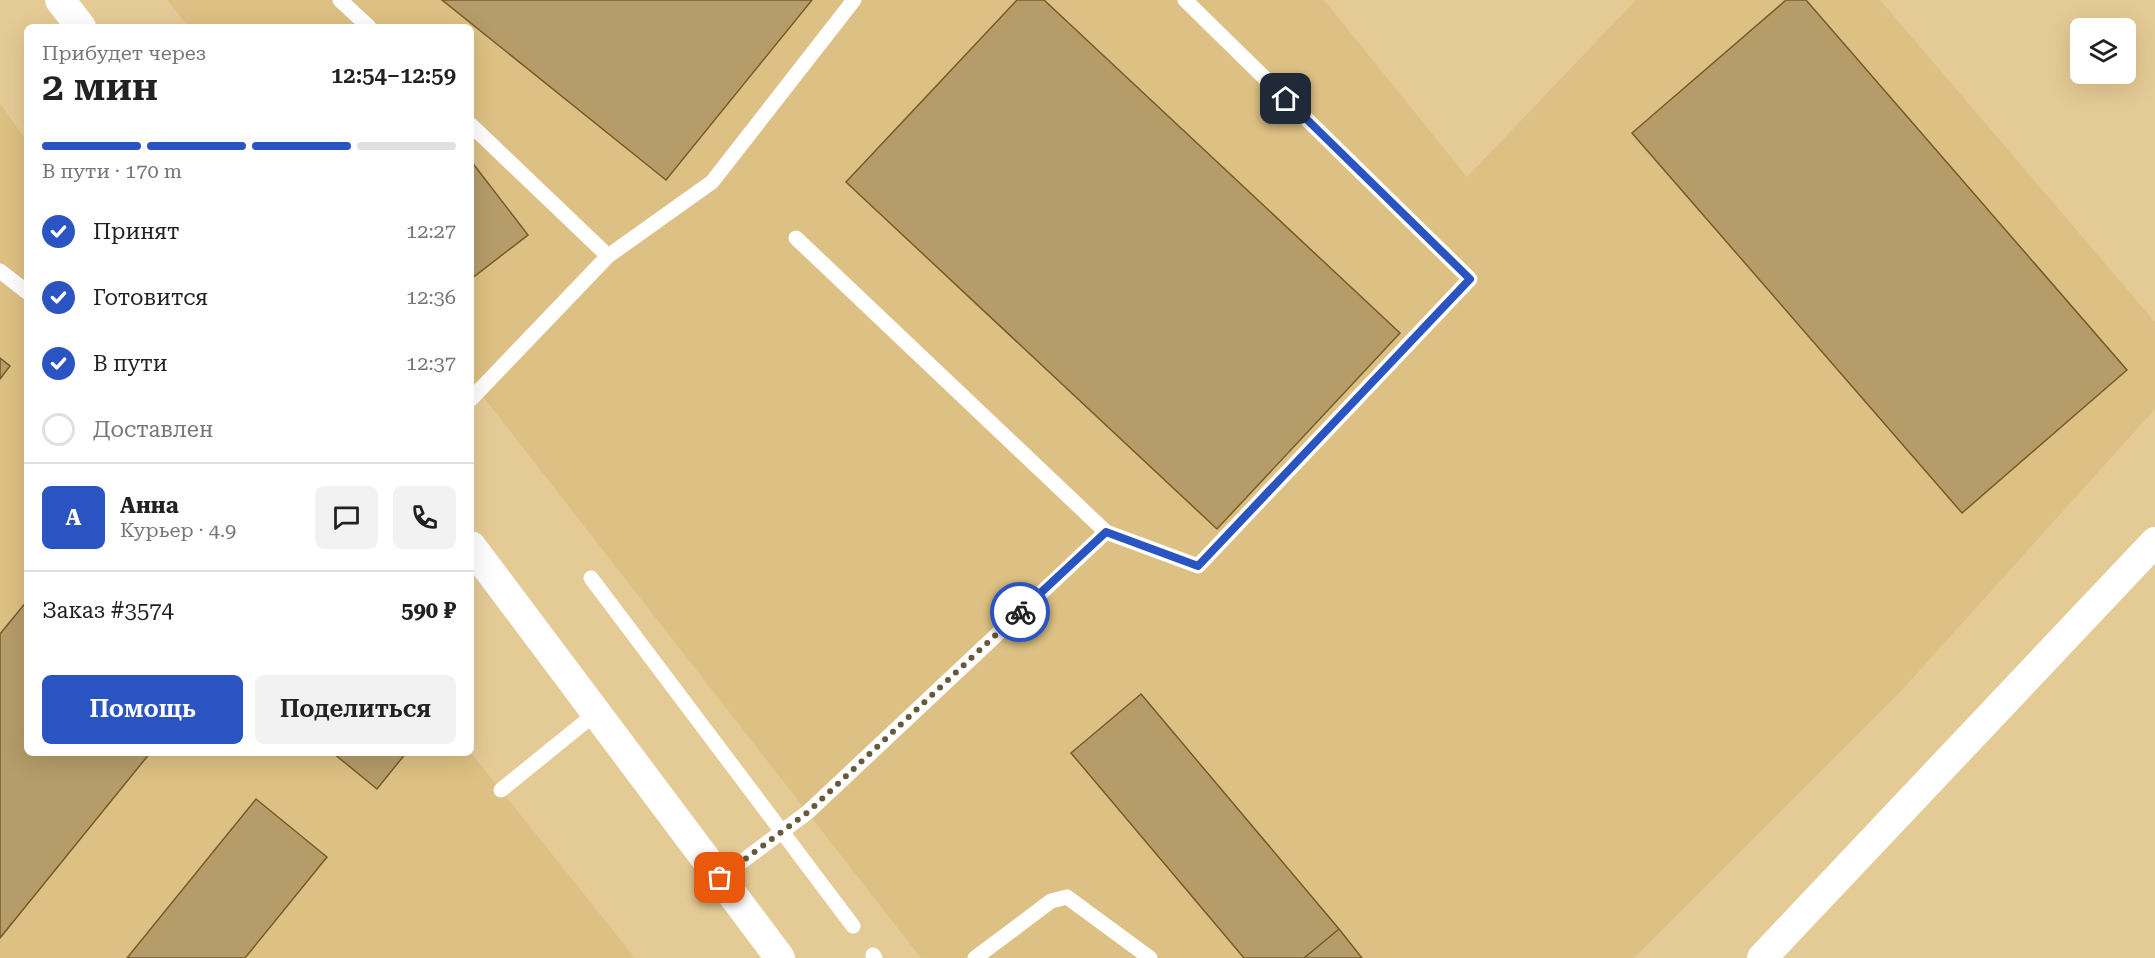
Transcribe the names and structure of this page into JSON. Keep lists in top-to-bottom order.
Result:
{
  "page": {
    "heading": ["2 мин", "Прибудет через", "12:54–12:59"],
    "panel": [
      "Анна",
      "Курьер · 4.9",
      "Заказ #3574",
      "590 ₽"
    ],
    "bar": "В пути · 170 m",
    "list": [
      ["Принят", "12:27"],
      ["Готовится", "12:36"],
      ["В пути", "12:37"],
      "Доставлен"
    ],
    "round": "А",
    "buttons": ["Помощь", "Поделиться"]
  }
}
